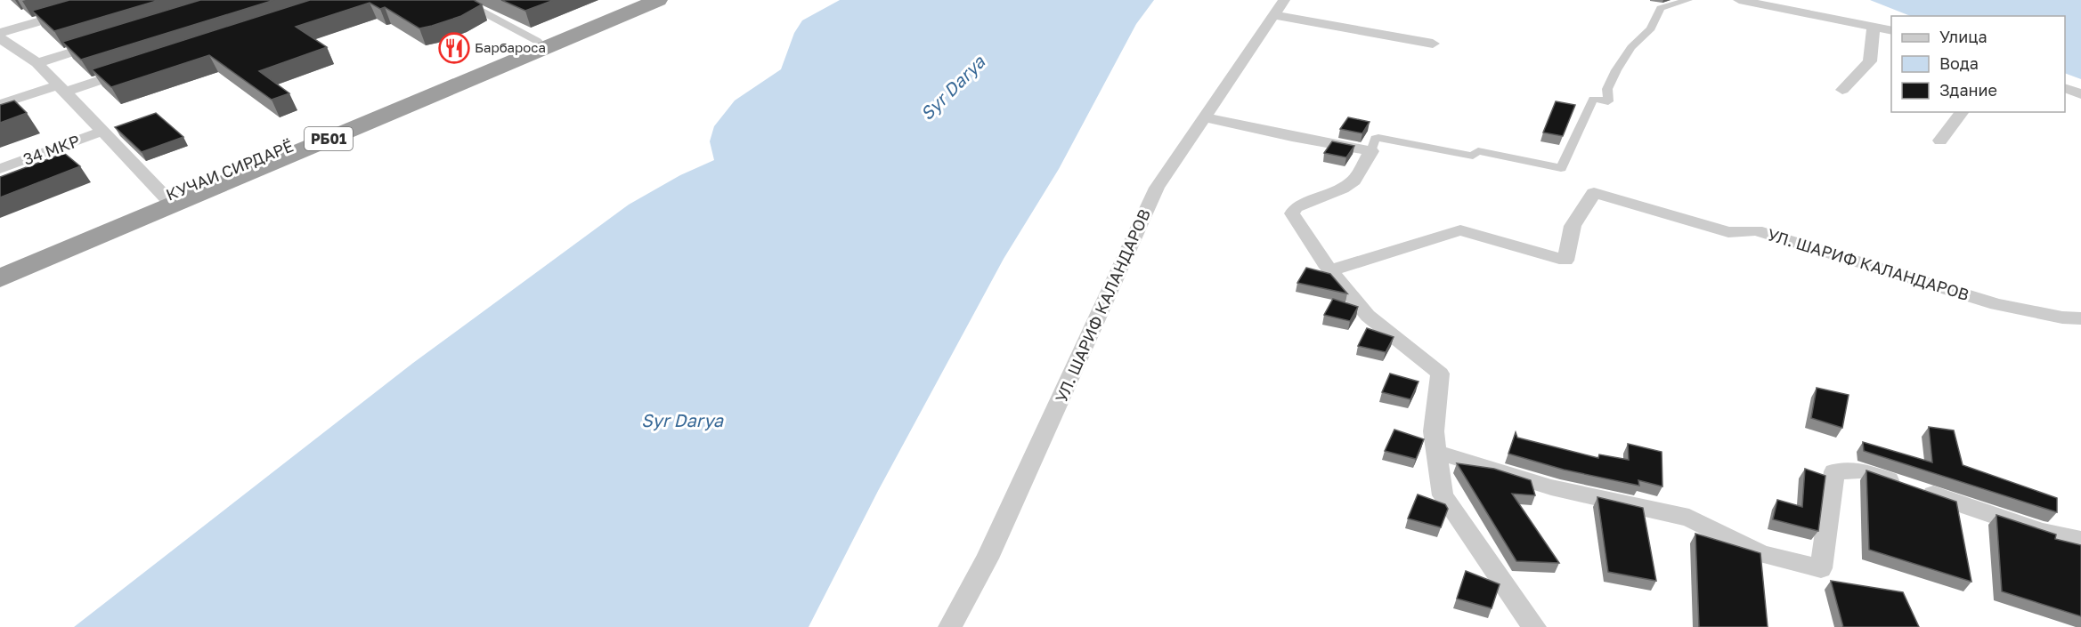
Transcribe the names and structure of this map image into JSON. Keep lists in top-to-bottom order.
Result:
{
  "streets": {
    "highway": ["РБ01", "КУЧАИ СИРДАРЁ"],
    "street": ["34 МКР", "УЛ. ШАРИФ КАЛАНДАРОВ"]
  },
  "water": ["Syr Darya"],
  "places": {
    "restaurant": ["Барбароса"]
  },
  "legend": ["Улица", "Вода", "Здание"]
}
